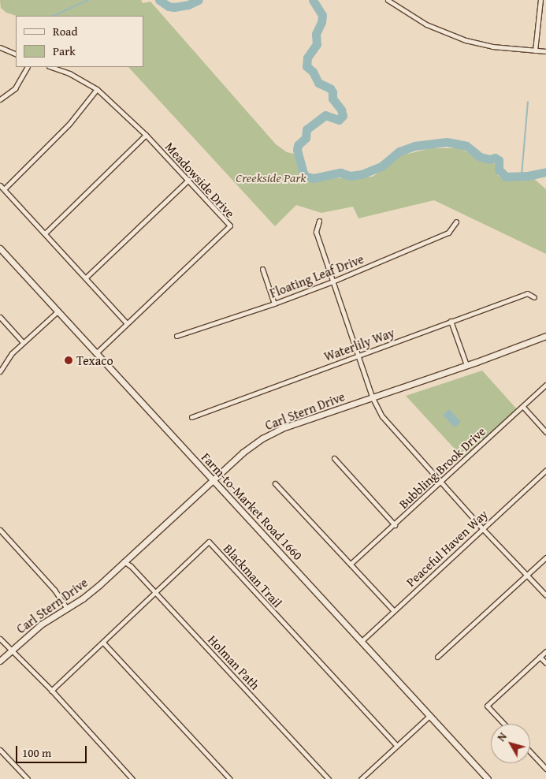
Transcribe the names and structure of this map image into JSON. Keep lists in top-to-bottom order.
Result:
{
  "streets": {
    "main road": ["Carl Stern Drive", "Farm-to-Market Road 1660"],
    "street": [
      "Meadowside Drive",
      "Floating Leaf Drive",
      "Waterlily Way",
      "Bubbling Brook Drive",
      "Peaceful Haven Way",
      "Blackman Trail",
      "Holman Path"
    ]
  },
  "crossings": [
    ["Meadowside Drive", "Farm-to-Market Road 1660"],
    ["Carl Stern Drive", "Farm-to-Market Road 1660"],
    ["Carl Stern Drive", "Holman Path"],
    ["Farm-to-Market Road 1660", "Peaceful Haven Way"],
    ["Blackman Trail", "Holman Path"]
  ],
  "parks": ["Creekside Park"],
  "places": ["Texaco"],
  "legend": ["Road", "Park"],
  "scale_bar": "100 m",
  "north": "top left"
}
